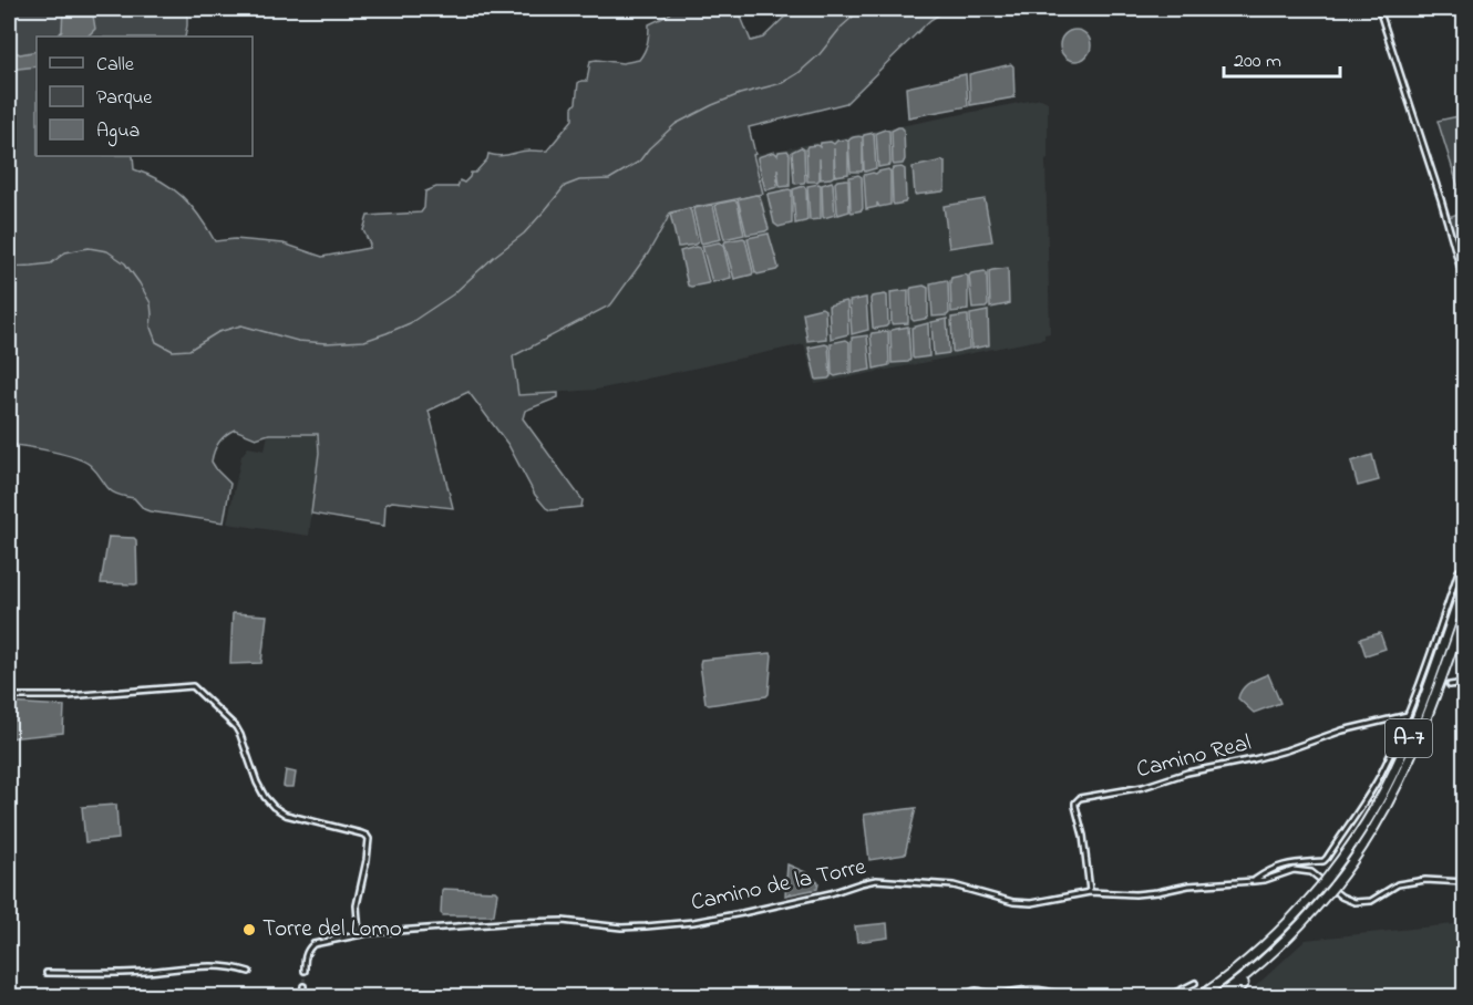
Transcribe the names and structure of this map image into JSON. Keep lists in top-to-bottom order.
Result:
{
  "streets": {
    "highway": ["A-7"],
    "street": ["Camino Real", "Camino de la Torre"]
  },
  "crossings": [
    ["Camino Real", "Camino de la Torre"]
  ],
  "places": ["Torre del Lomo"],
  "legend": ["Calle", "Parque", "Agua"],
  "scale_bar": "200 m"
}
